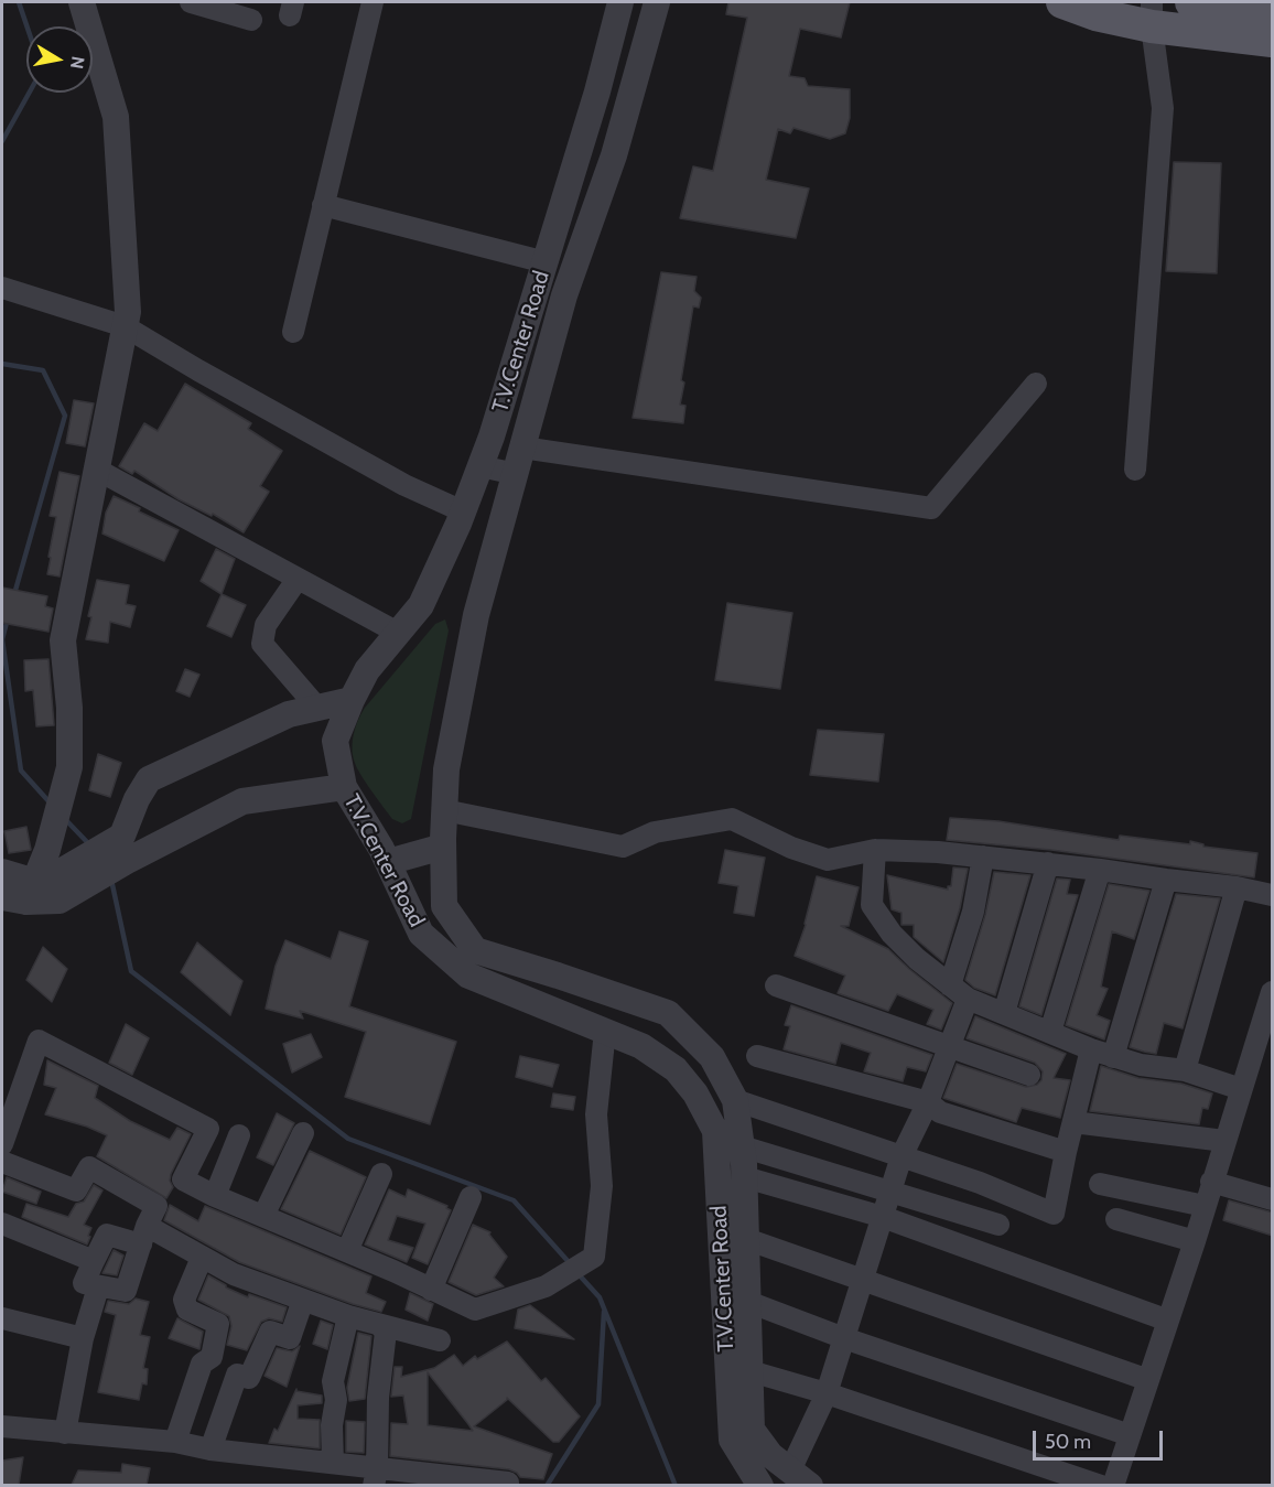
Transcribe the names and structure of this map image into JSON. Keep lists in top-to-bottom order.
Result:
{
  "streets": {
    "street": ["T.V.Center Road"]
  },
  "scale_bar": "50 m",
  "north": "right"
}
